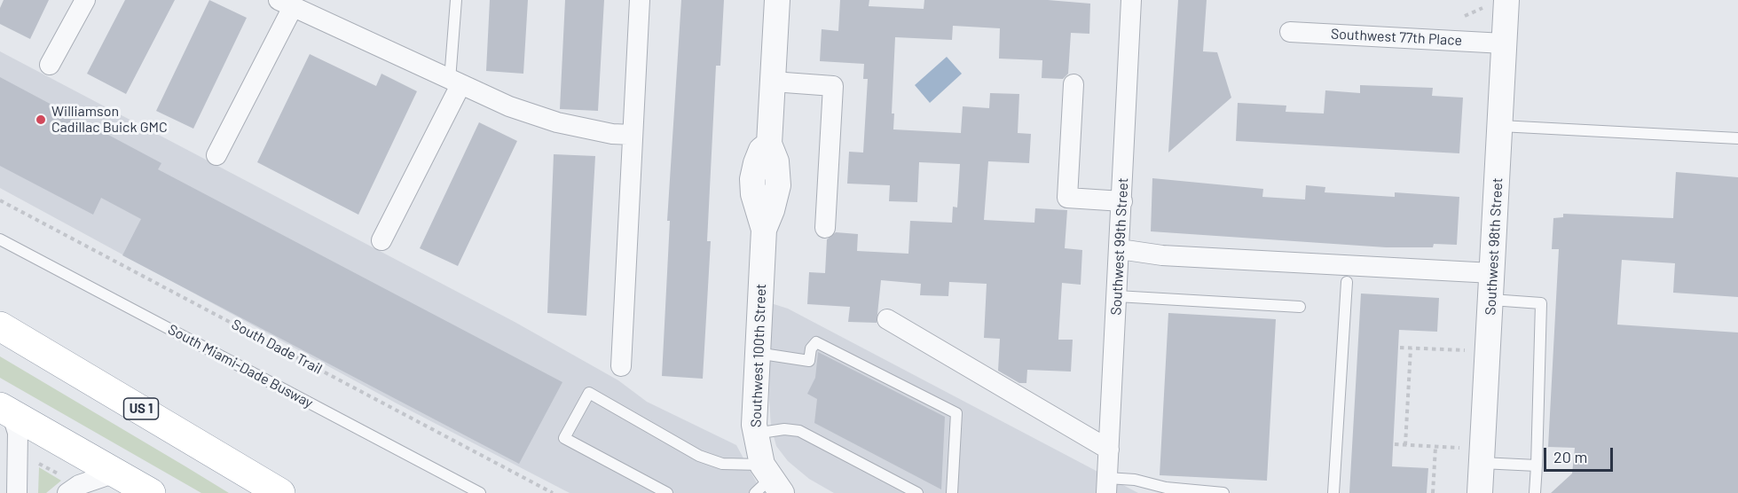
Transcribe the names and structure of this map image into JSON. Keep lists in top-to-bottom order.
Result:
{
  "streets": {
    "highway": ["US 1"],
    "street": [
      "Southwest 77th Place",
      "Southwest 99th Street",
      "Southwest 98th Street",
      "Southwest 100th Street"
    ],
    "lane": ["South Miami-Dade Busway"],
    "path": ["South Dade Trail"]
  },
  "crossings": [
    ["Southwest 77th Place", "Southwest 98th Street"]
  ],
  "places": ["Williamson Cadillac Buick GMC"],
  "scale_bar": "20 m"
}
